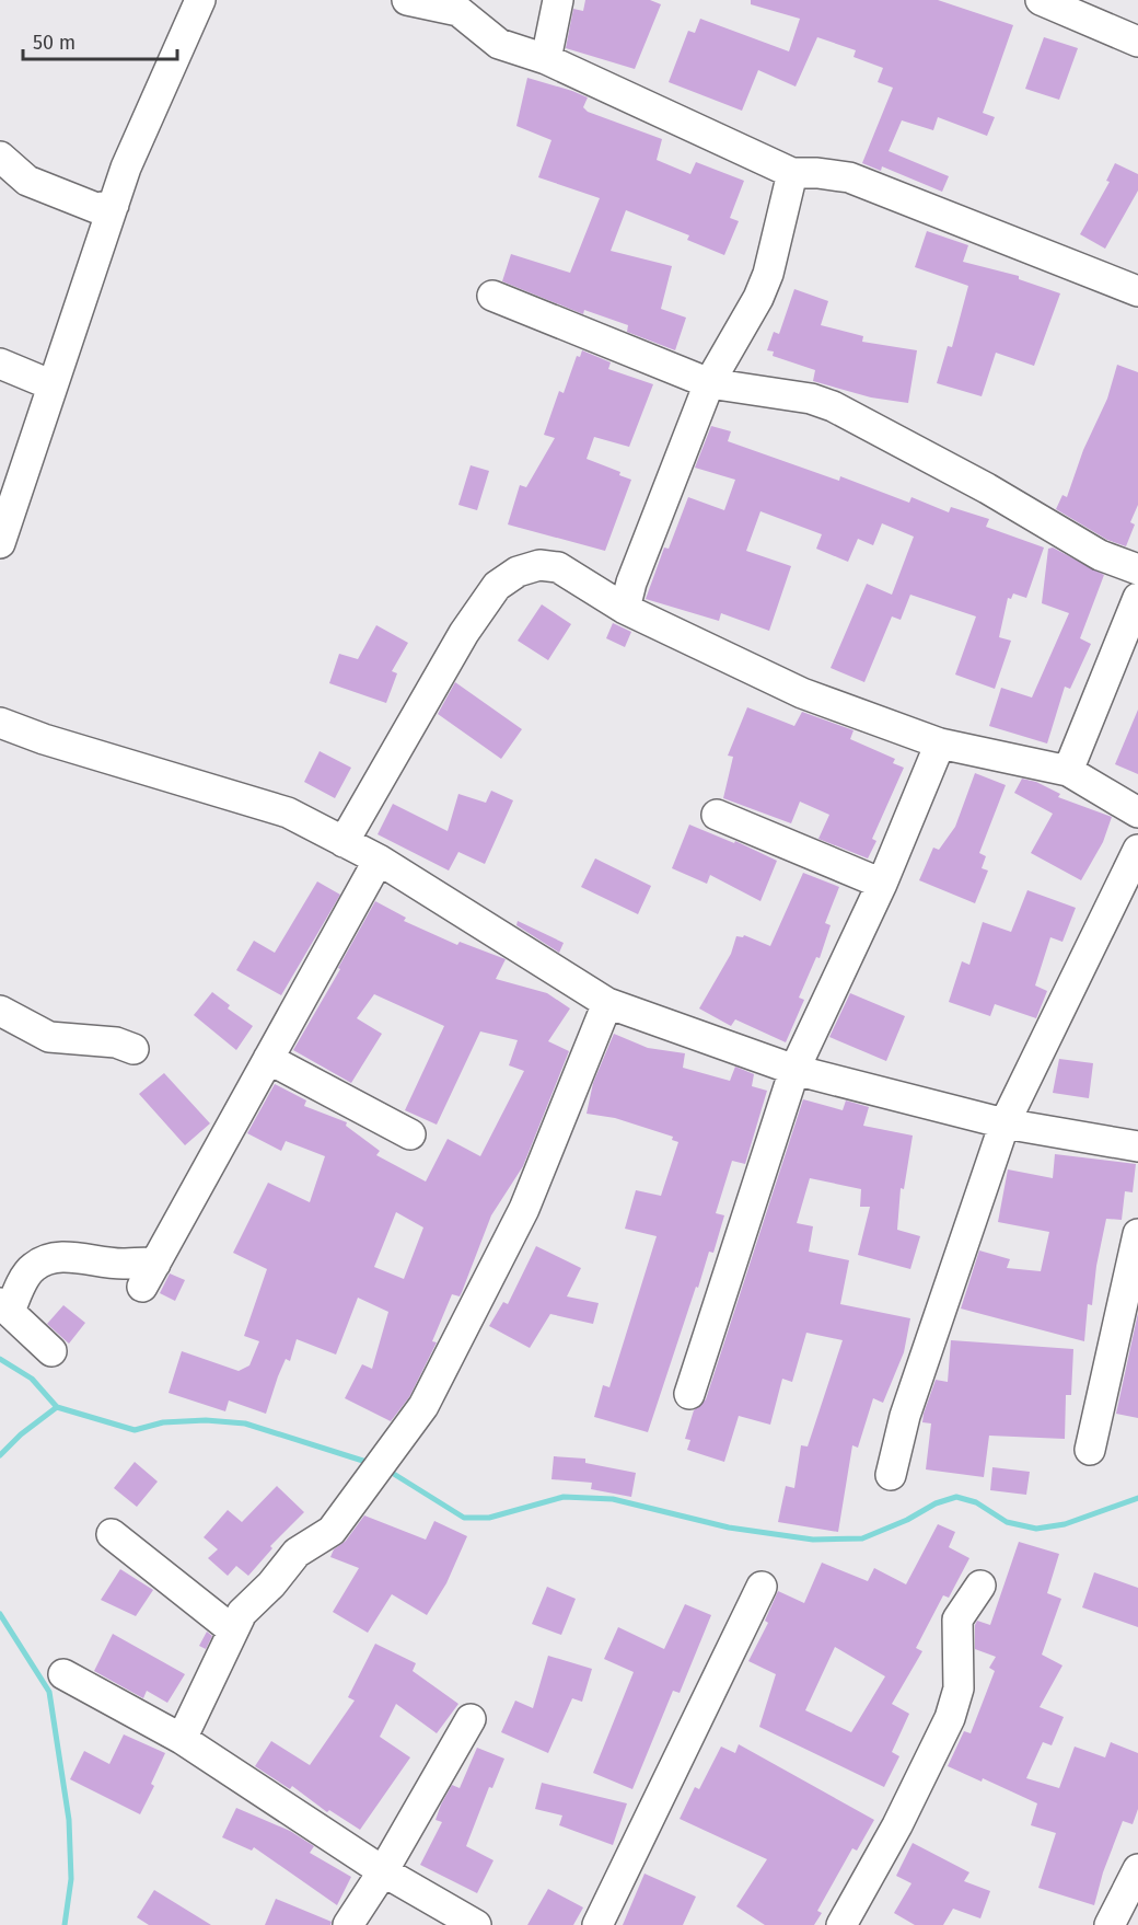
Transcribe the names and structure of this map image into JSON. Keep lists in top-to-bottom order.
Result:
{
  "scale_bar": "50 m"
}
